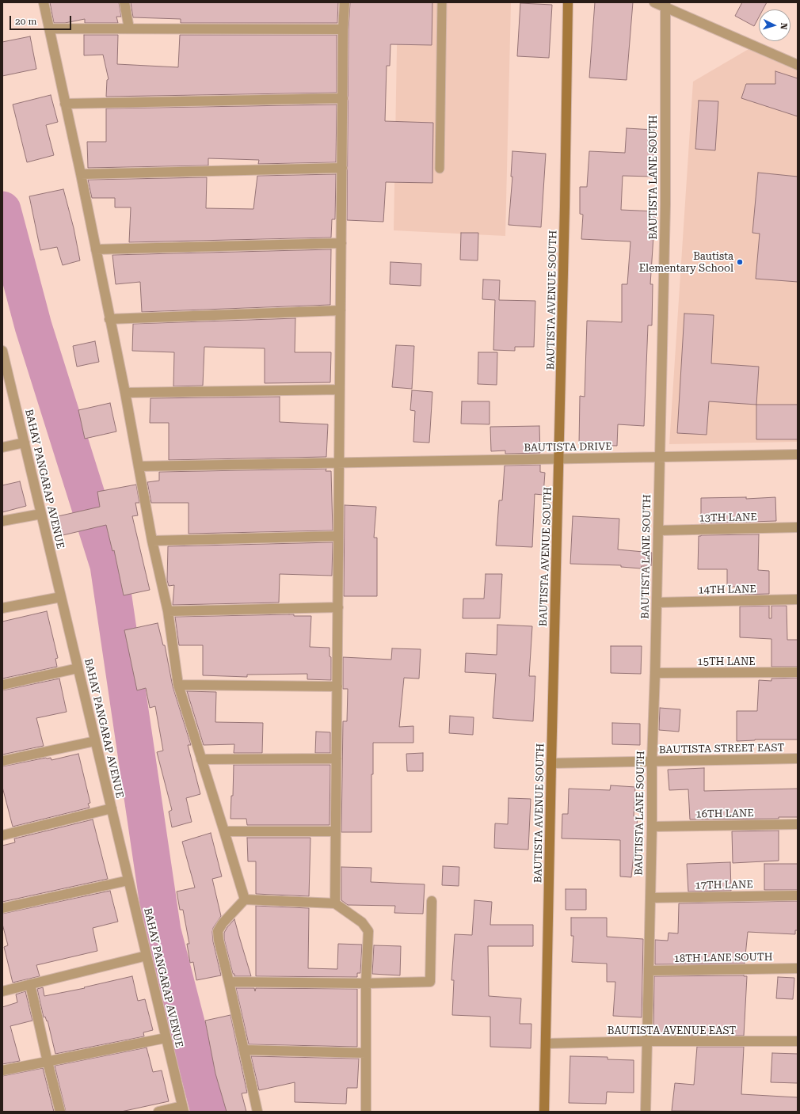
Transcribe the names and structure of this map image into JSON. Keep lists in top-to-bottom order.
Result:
{
  "streets": {
    "street": [
      "BAUTISTA LANE SOUTH",
      "BAUTISTA AVENUE SOUTH",
      "BAUTISTA DRIVE",
      "BAHAY PANGARAP AVENUE",
      "13TH LANE",
      "14TH LANE",
      "15TH LANE",
      "BAUTISTA STREET EAST",
      "16TH LANE",
      "17TH LANE",
      "18TH LANE SOUTH",
      "BAUTISTA AVENUE EAST"
    ]
  },
  "crossings": [
    ["BAUTISTA LANE SOUTH", "BAUTISTA DRIVE"],
    ["BAUTISTA LANE SOUTH", "13TH LANE"],
    ["BAUTISTA LANE SOUTH", "14TH LANE"],
    ["BAUTISTA LANE SOUTH", "15TH LANE"],
    ["BAUTISTA LANE SOUTH", "BAUTISTA STREET EAST"],
    ["BAUTISTA LANE SOUTH", "16TH LANE"],
    ["BAUTISTA LANE SOUTH", "17TH LANE"],
    ["BAUTISTA LANE SOUTH", "18TH LANE SOUTH"],
    ["BAUTISTA LANE SOUTH", "BAUTISTA AVENUE EAST"],
    ["BAUTISTA AVENUE SOUTH", "BAUTISTA DRIVE"],
    ["BAUTISTA AVENUE SOUTH", "BAUTISTA STREET EAST"],
    ["BAUTISTA AVENUE SOUTH", "BAUTISTA AVENUE EAST"]
  ],
  "places": ["Bautista Elementary School"],
  "scale_bar": "20 m",
  "north": "right"
}
